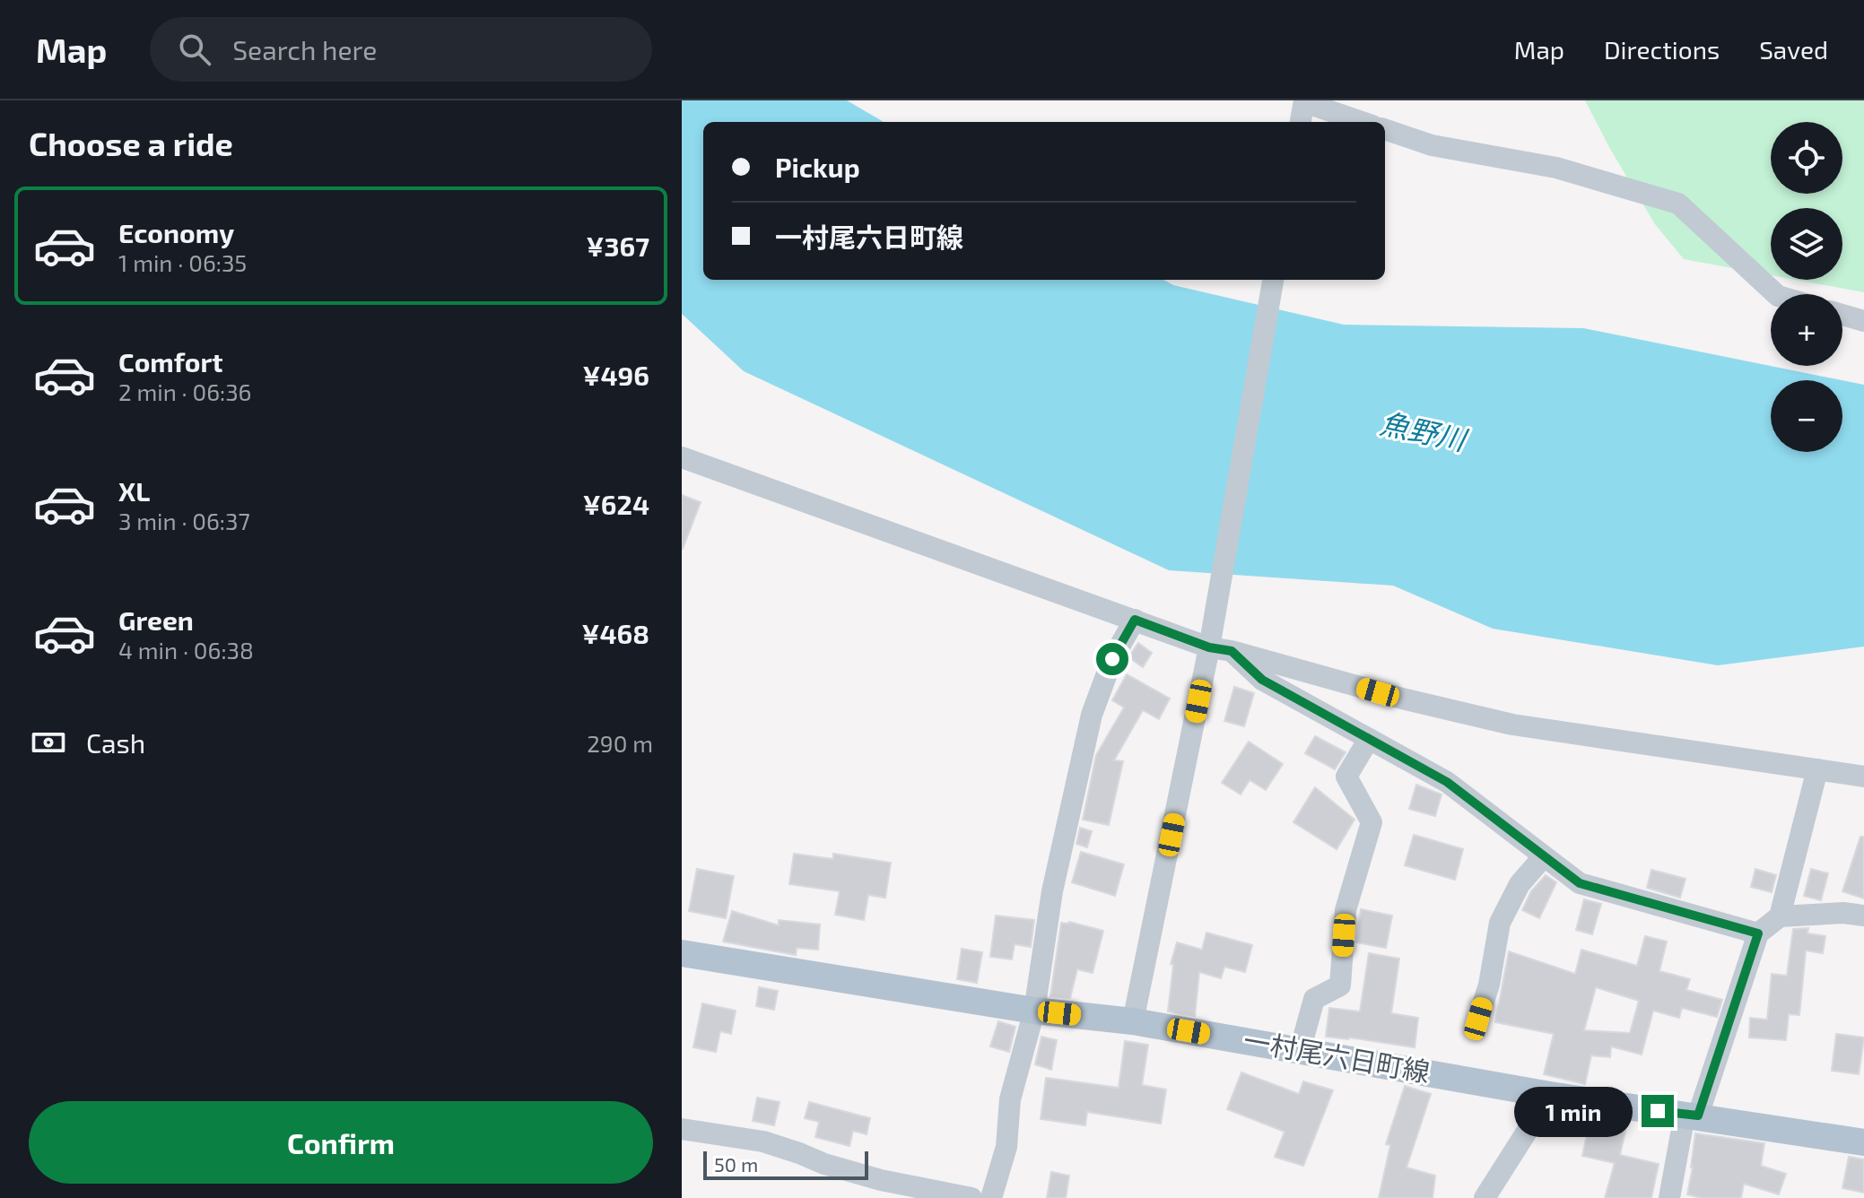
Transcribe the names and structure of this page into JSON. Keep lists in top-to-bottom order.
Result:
{
  "streets": {
    "main road": ["一村尾六日町線"]
  },
  "water": ["魚野川"],
  "scale_bar": "50 m",
  "page": {
    "header": "Map",
    "search": "Search here",
    "nav": ["Map", "Directions", "Saved"],
    "heading": "Choose a ride",
    "map_buttons": ["+", "−"],
    "banner": ["Pickup", "一村尾六日町線"],
    "list": [
      {
        "name": "Economy",
        "note": "1 min · 06:35",
        "value": "¥367"
      },
      {
        "name": "Comfort",
        "note": "2 min · 06:36",
        "value": "¥496"
      },
      {
        "name": "XL",
        "note": "3 min · 06:37",
        "value": "¥624"
      },
      {
        "name": "Green",
        "note": "4 min · 06:38",
        "value": "¥468"
      }
    ],
    "pay": ["Cash", "290 m"],
    "buttons": "Confirm",
    "bubble": "1 min",
    "scale": "50 m"
  }
}
